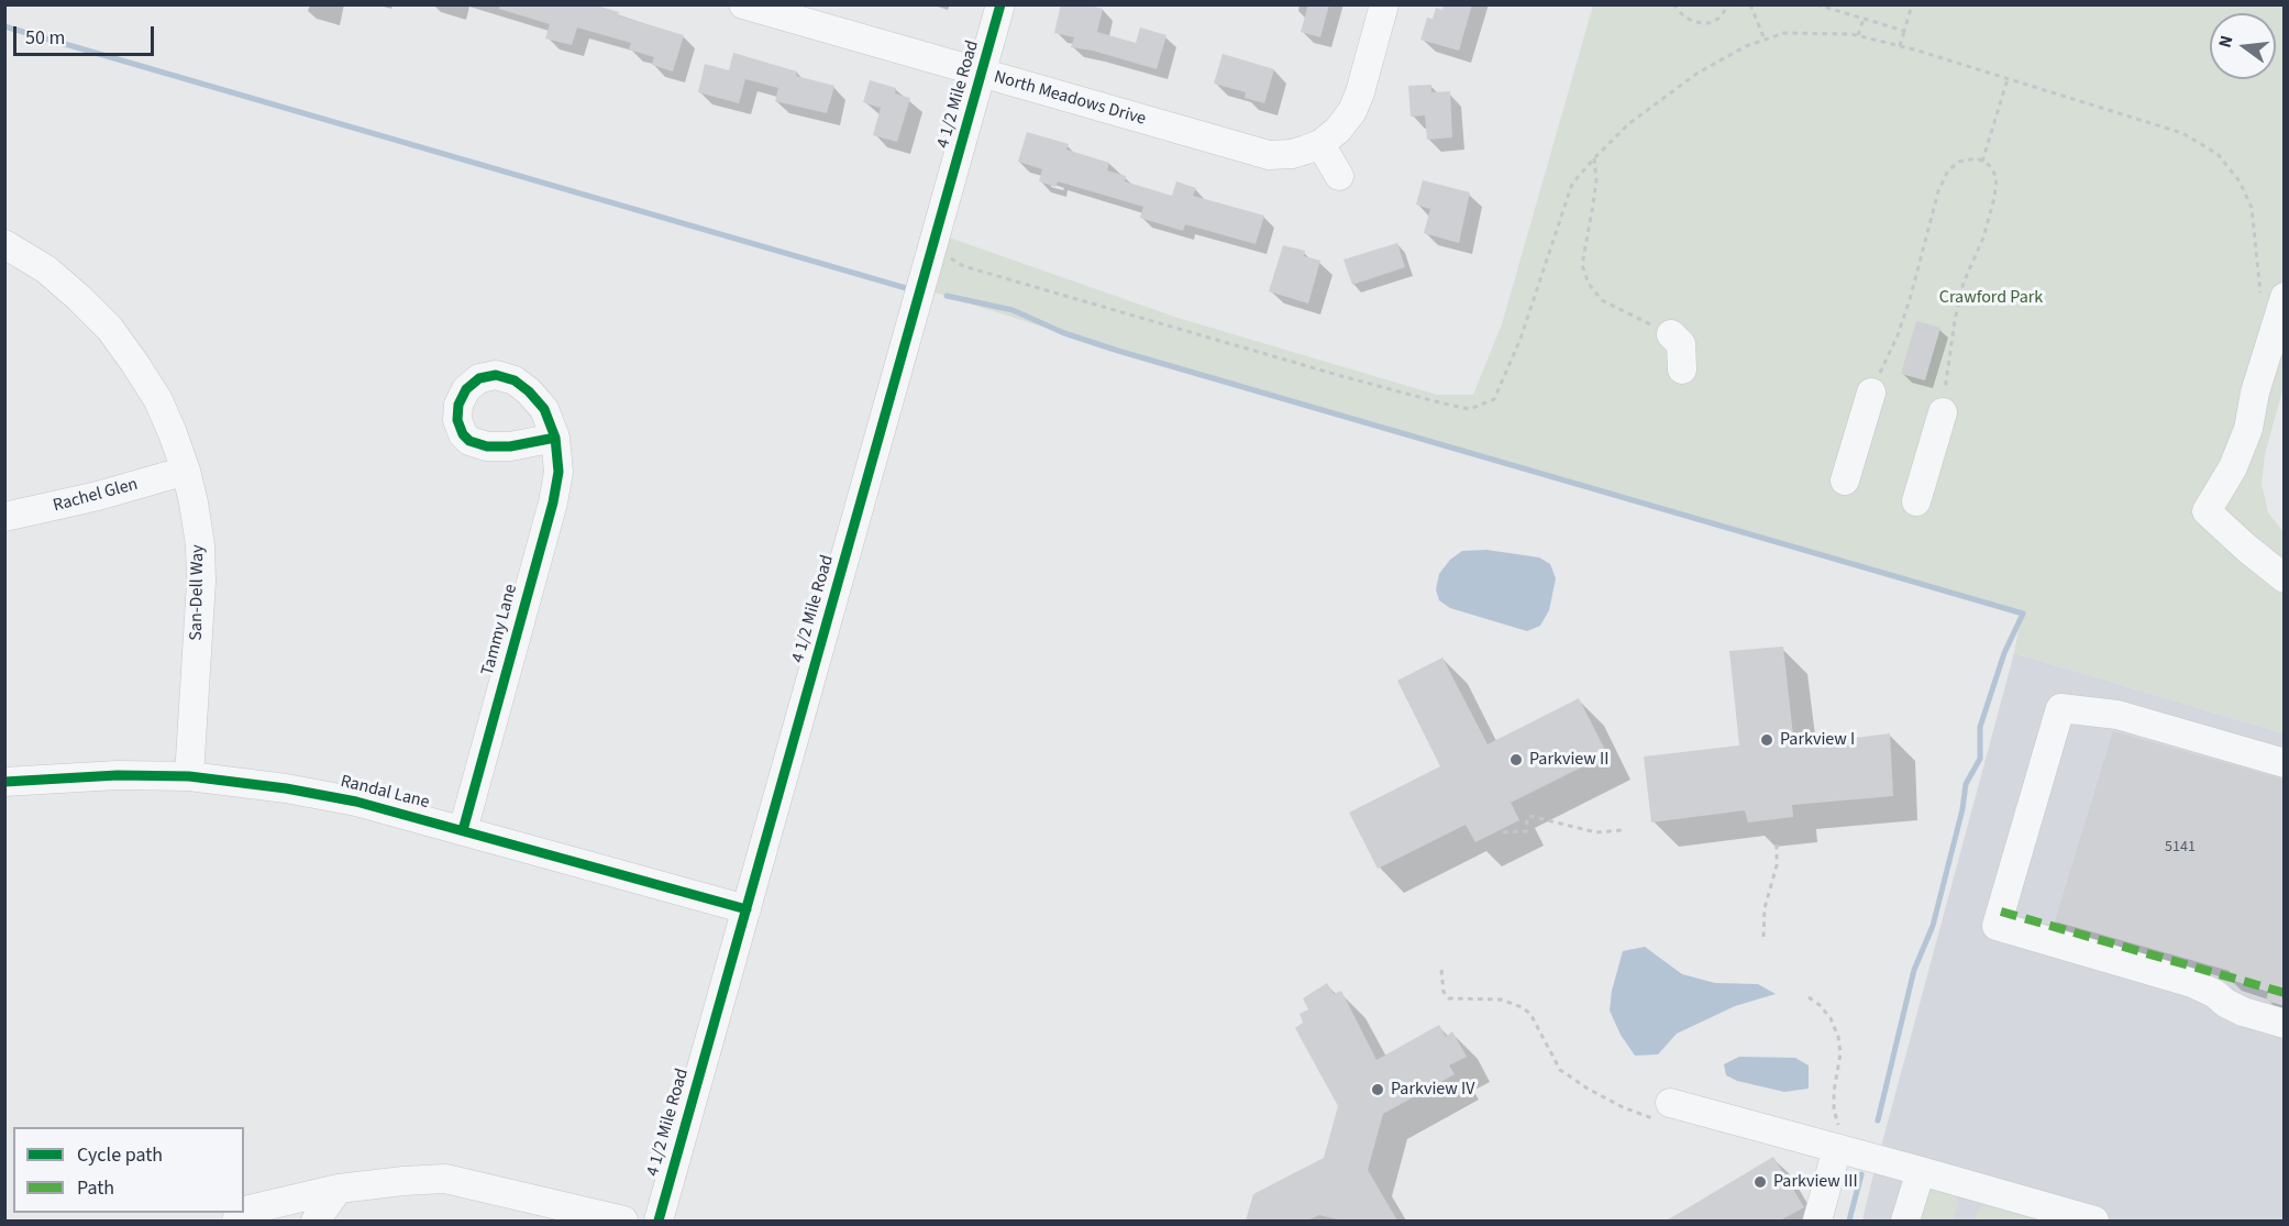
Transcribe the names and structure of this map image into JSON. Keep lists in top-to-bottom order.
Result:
{
  "streets": {
    "street": [
      "4 1/2 Mile Road",
      "North Meadows Drive",
      "Rachel Glen",
      "San-Dell Way",
      "Tammy Lane",
      "Randal Lane"
    ]
  },
  "crossings": [
    ["4 1/2 Mile Road", "North Meadows Drive"],
    ["4 1/2 Mile Road", "Randal Lane"],
    ["Rachel Glen", "San-Dell Way"],
    ["San-Dell Way", "Randal Lane"],
    ["Tammy Lane", "Randal Lane"]
  ],
  "parks": ["Crawford Park"],
  "places": [
    "Parkview I",
    "Parkview II",
    "Parkview IV",
    "Parkview III"
  ],
  "house_numbers": ["5141"],
  "legend": ["Cycle path", "Path"],
  "scale_bar": "50 m",
  "north": "left"
}
